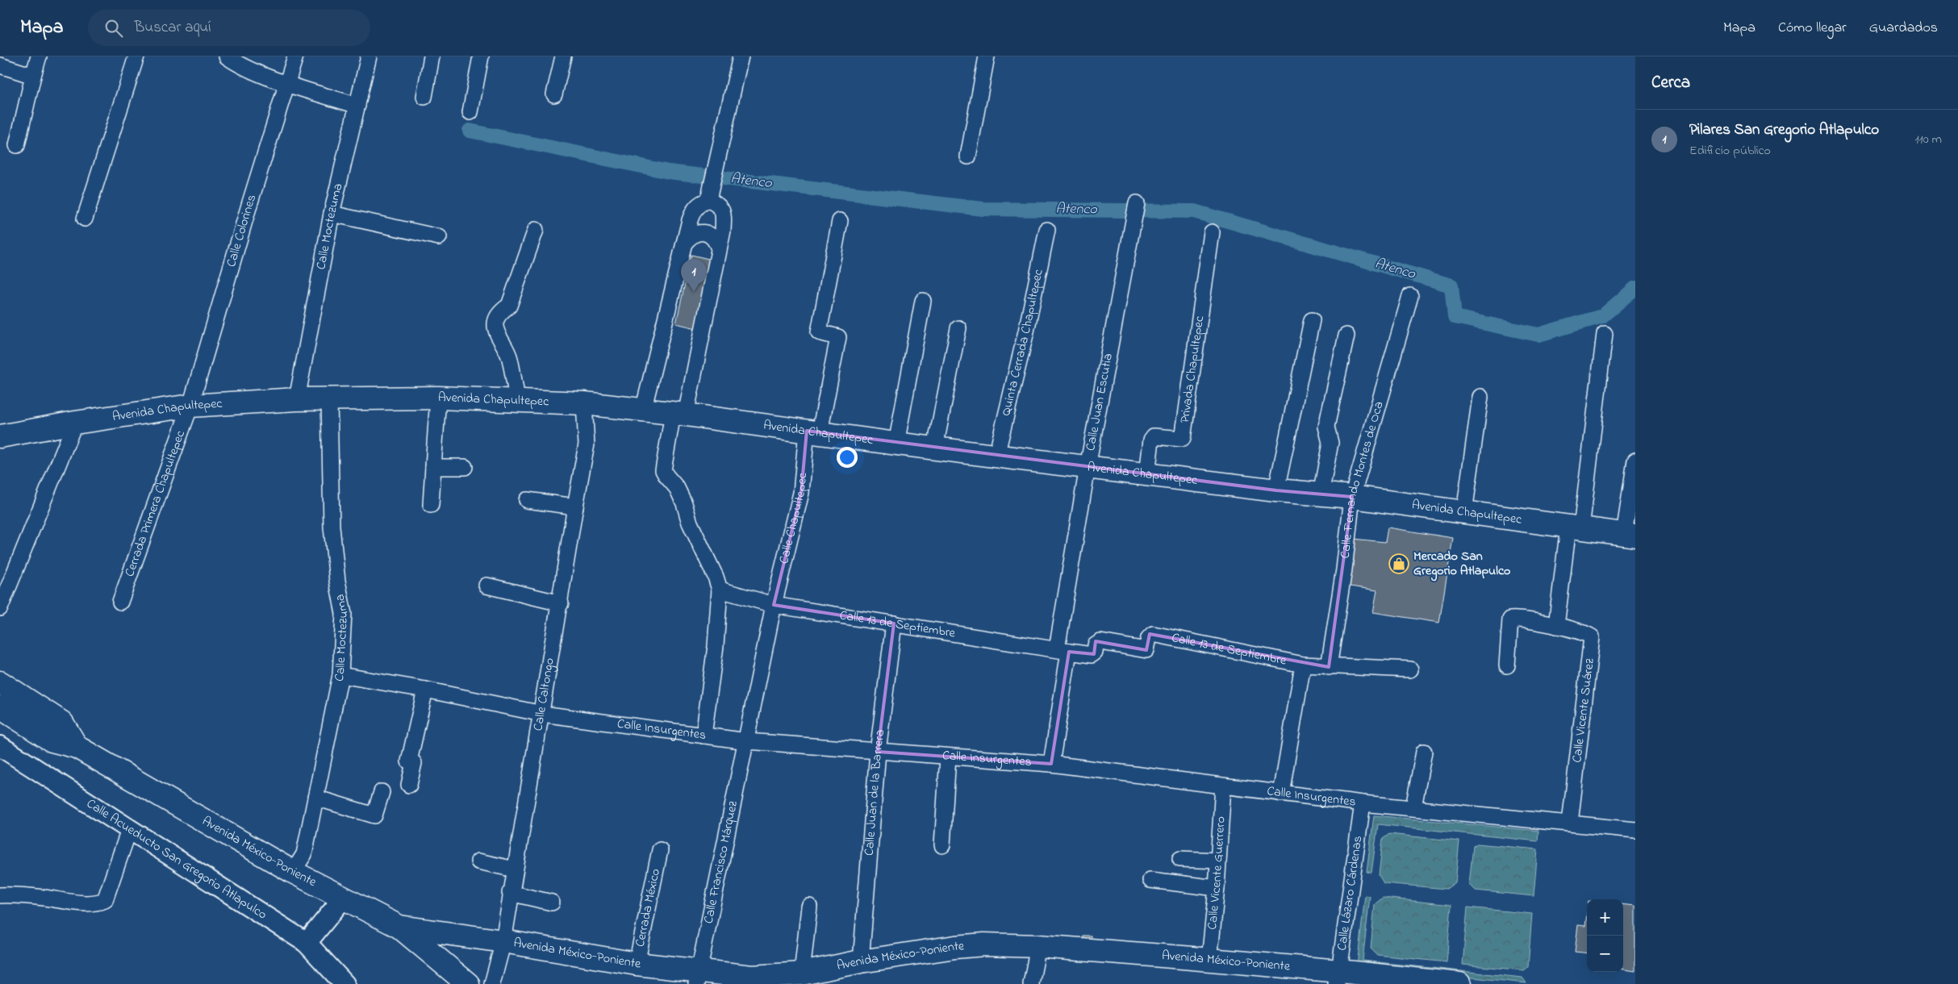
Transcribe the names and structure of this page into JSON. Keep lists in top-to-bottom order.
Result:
{
  "streets": {
    "main road": ["Avenida Chapultepec", "Avenida México-Poniente"],
    "street": [
      "Calle Moctezuma",
      "Calle Colorines",
      "Quinta Cerrada Chapultepec",
      "Privada Chapultepec",
      "Calle Juan Escutia",
      "Calle Fernando Montes de Oca",
      "Cerrada Primera Chapultepec",
      "Calle Chapultepec",
      "Calle 13 de Septiembre",
      "Calle Caltongo",
      "Calle Vicente Suárez",
      "Calle Insurgentes",
      "Calle Juan de la Barrera",
      "Calle Acueducto San Gregorio Atlapulco",
      "Calle Francisco Márquez",
      "Calle Vicente Guerrero",
      "Calle Lázaro Cárdenas",
      "Cerrada México"
    ]
  },
  "crossings": [
    ["Calle Moctezuma", "Avenida Chapultepec"],
    ["Calle Moctezuma", "Calle Insurgentes"],
    ["Calle Moctezuma", "Avenida México-Poniente"],
    ["Calle Colorines", "Avenida Chapultepec"],
    ["Calle Colorines", "Cerrada Primera Chapultepec"],
    ["Quinta Cerrada Chapultepec", "Avenida Chapultepec"],
    ["Privada Chapultepec", "Avenida Chapultepec"],
    ["Avenida Chapultepec", "Calle Juan Escutia"],
    ["Avenida Chapultepec", "Calle Fernando Montes de Oca"],
    ["Avenida Chapultepec", "Cerrada Primera Chapultepec"],
    ["Avenida Chapultepec", "Calle Chapultepec"],
    ["Avenida Chapultepec", "Calle Caltongo"],
    ["Calle Juan Escutia", "Calle 13 de Septiembre"],
    ["Calle Fernando Montes de Oca", "Calle 13 de Septiembre"],
    ["Calle Chapultepec", "Calle 13 de Septiembre"],
    ["Calle 13 de Septiembre", "Calle Juan de la Barrera"],
    ["Calle Caltongo", "Calle Insurgentes"],
    ["Calle Caltongo", "Avenida México-Poniente"],
    ["Calle Vicente Suárez", "Calle Insurgentes"],
    ["Calle Insurgentes", "Calle Juan de la Barrera"],
    ["Calle Insurgentes", "Calle Francisco Márquez"],
    ["Calle Insurgentes", "Calle Vicente Guerrero"],
    ["Calle Insurgentes", "Calle Lázaro Cárdenas"],
    ["Calle Juan de la Barrera", "Avenida México-Poniente"],
    ["Avenida México-Poniente", "Calle Francisco Márquez"],
    ["Avenida México-Poniente", "Calle Vicente Guerrero"],
    ["Avenida México-Poniente", "Calle Lázaro Cárdenas"],
    ["Avenida México-Poniente", "Cerrada México"]
  ],
  "water": ["Atenco"],
  "places": {
    "shop": ["Mercado San Gregorio Atlapulco"]
  },
  "page": {
    "header": "Mapa",
    "search": "Buscar aquí",
    "nav": ["Mapa", "Cómo llegar", "Guardados"],
    "heading": "Cerca",
    "list": [
      {
        "mark": "1",
        "name": "Pilares San Gregorio Atlapulco",
        "note": "Edificio público",
        "value": "110 m"
      }
    ],
    "pins": "1",
    "map_buttons": ["+", "−"]
  }
}
